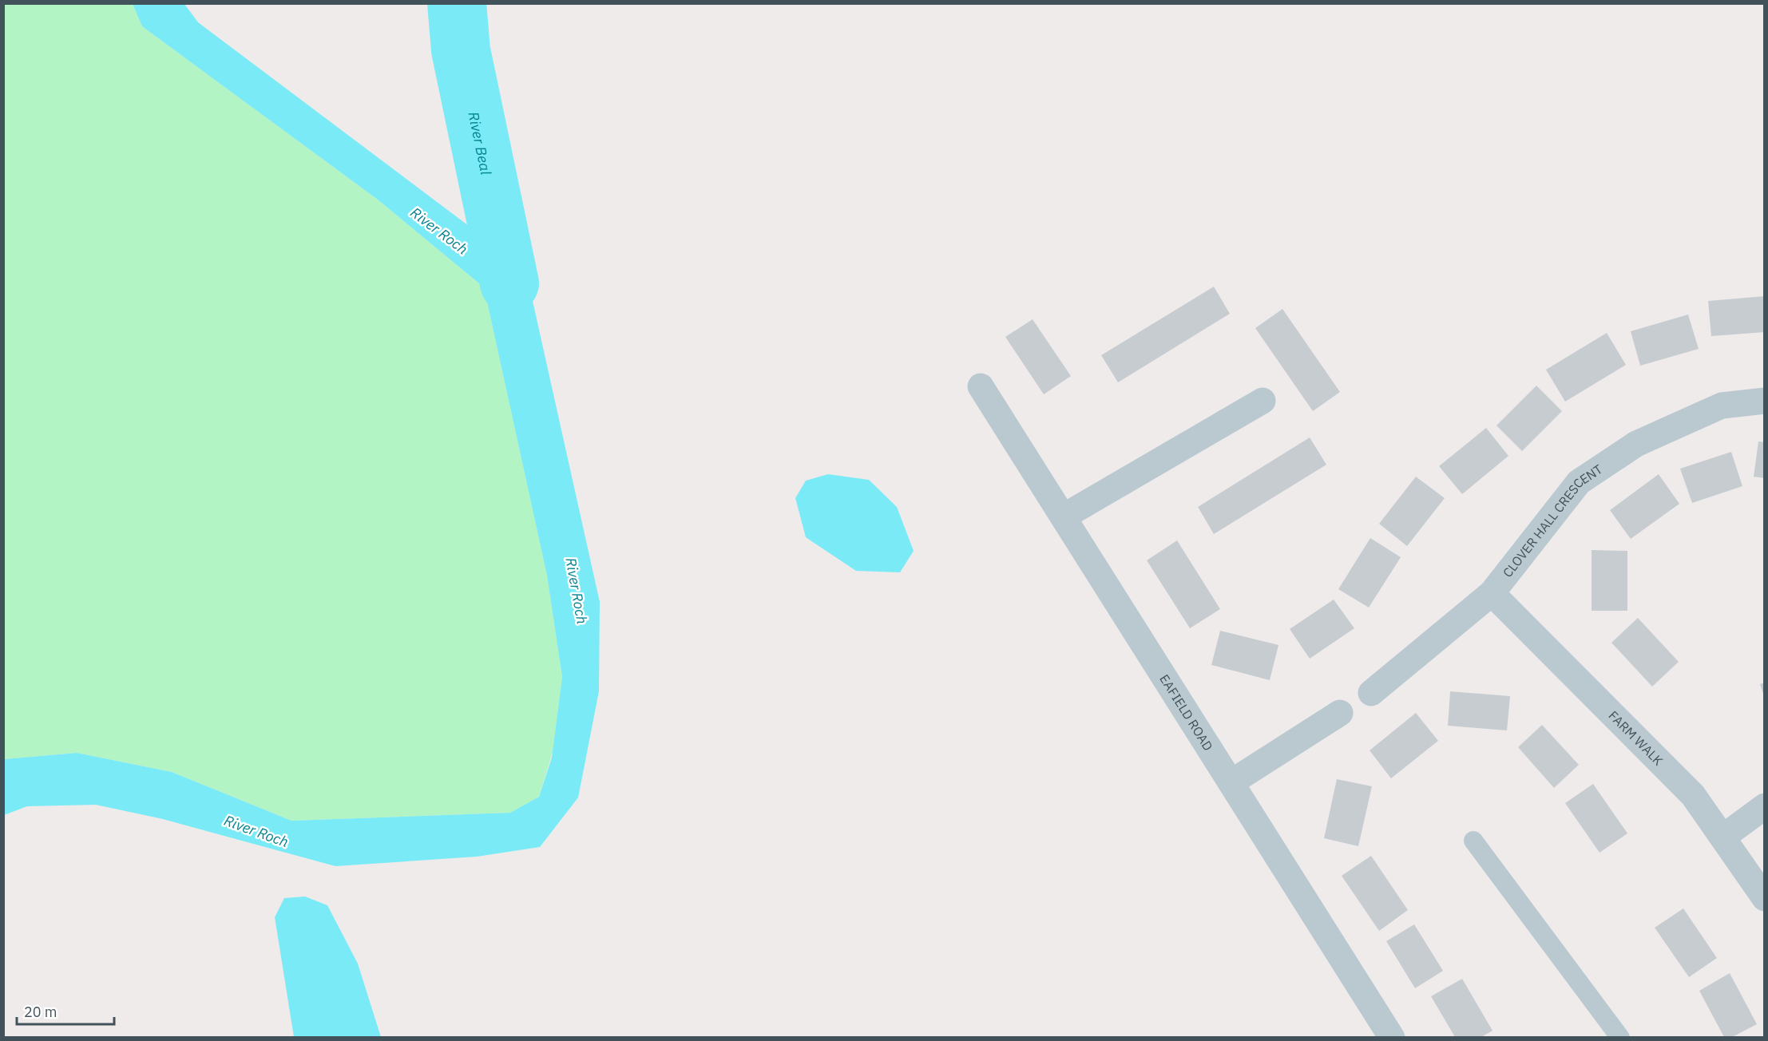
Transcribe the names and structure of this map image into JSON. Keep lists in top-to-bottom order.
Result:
{
  "streets": {
    "street": ["CLOVER HALL CRESCENT", "EAFIELD ROAD", "FARM WALK"]
  },
  "crossings": [
    ["CLOVER HALL CRESCENT", "FARM WALK"]
  ],
  "water": ["River Beal", "River Roch"],
  "scale_bar": "20 m"
}
